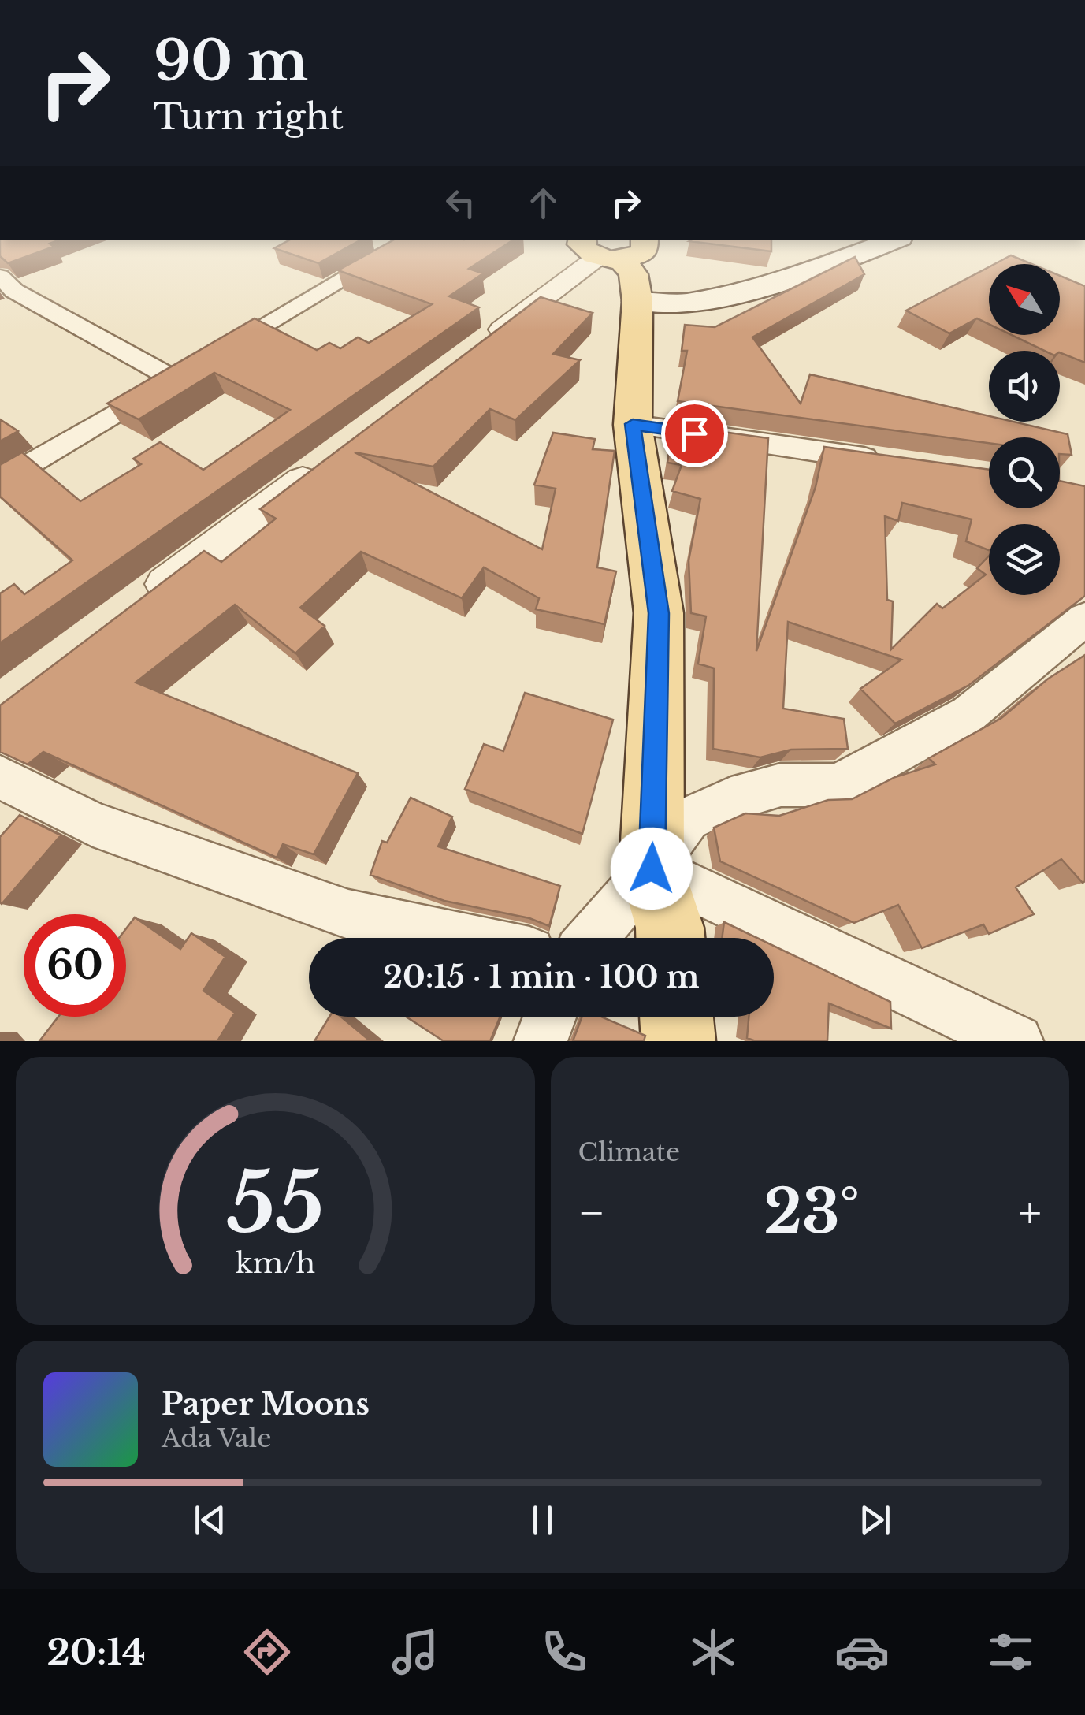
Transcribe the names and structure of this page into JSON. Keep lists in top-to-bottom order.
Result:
{
  "north": "top left",
  "page": {
    "turn": ["90 m", "Turn right"],
    "limit": "60",
    "trip": "20:15 · 1 min · 100 m",
    "tile": "Climate",
    "heat": ["−", "23°", "+"],
    "song": ["Paper Moons", "Ada Vale"],
    "tabs": "20:14",
    "gauge": ["55", "km/h"]
  }
}
